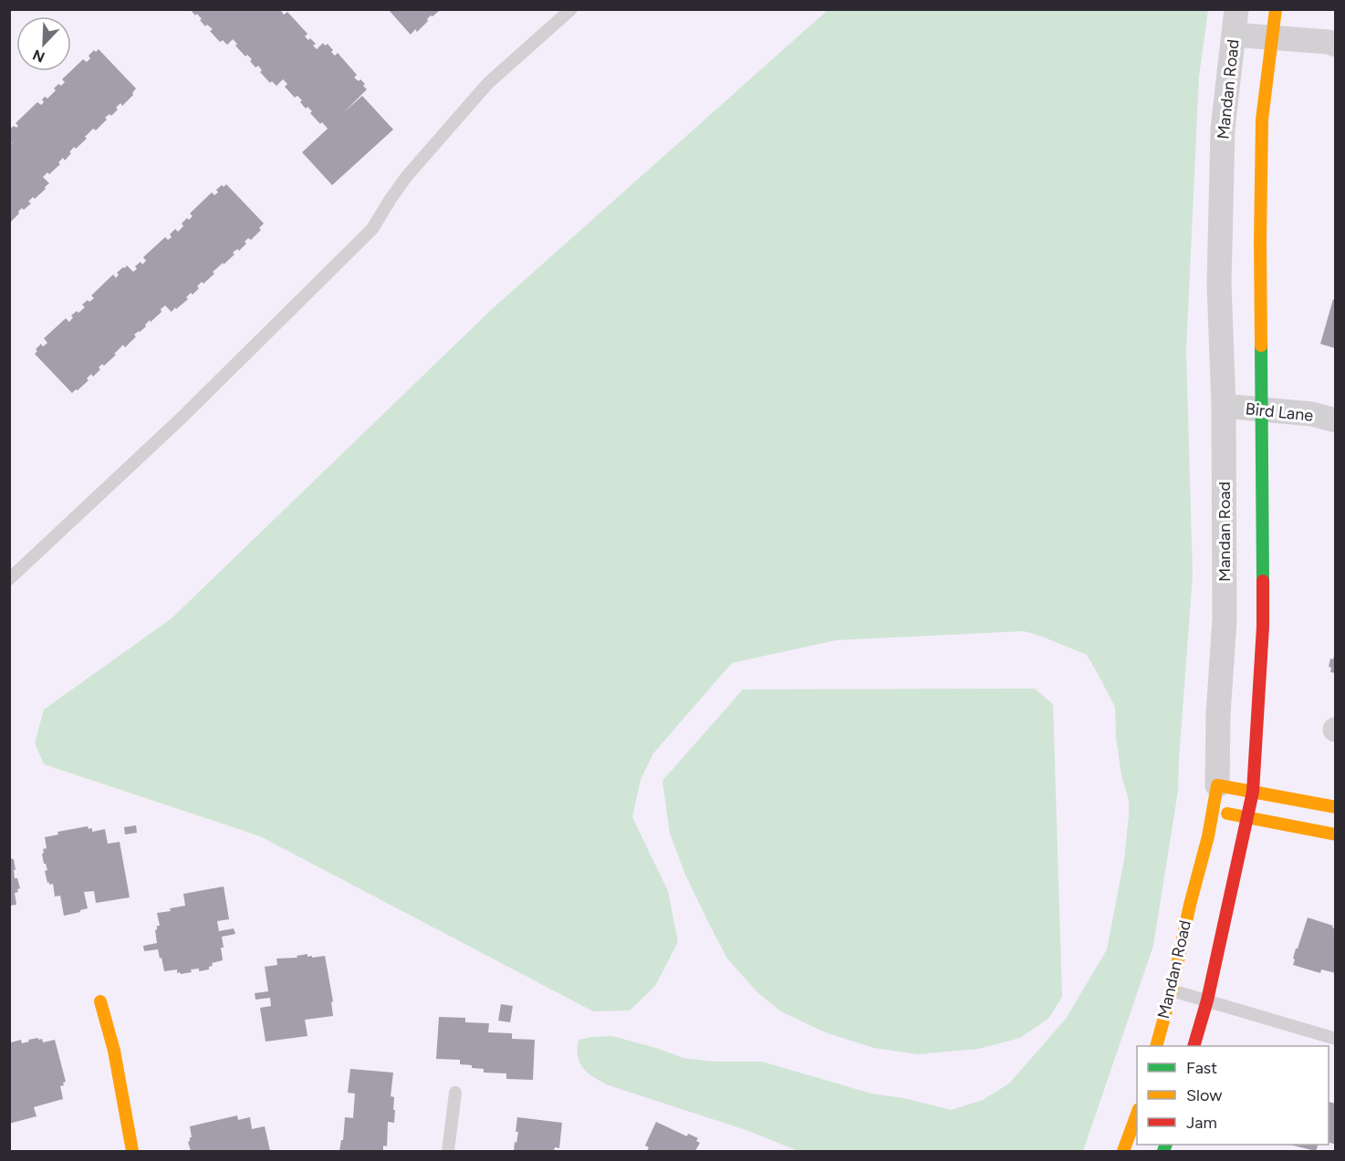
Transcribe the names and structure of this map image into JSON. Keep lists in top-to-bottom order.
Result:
{
  "streets": {
    "street": ["Mandan Road", "Bird Lane"]
  },
  "crossings": [
    ["Mandan Road", "Bird Lane"]
  ],
  "legend": ["Fast", "Slow", "Jam"],
  "north": "bottom left"
}
